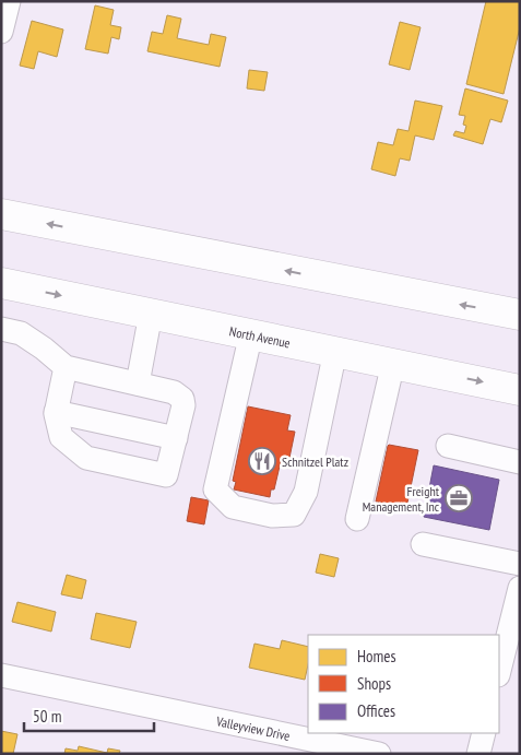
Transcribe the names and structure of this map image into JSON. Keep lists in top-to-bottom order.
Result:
{
  "streets": {
    "main road": ["North Avenue"],
    "street": ["Valleyview Drive"]
  },
  "places": {
    "restaurant": ["Schnitzel Platz"],
    "office": ["Freight Management, Inc"]
  },
  "legend": ["Homes", "Shops", "Offices"],
  "scale_bar": "50 m"
}
